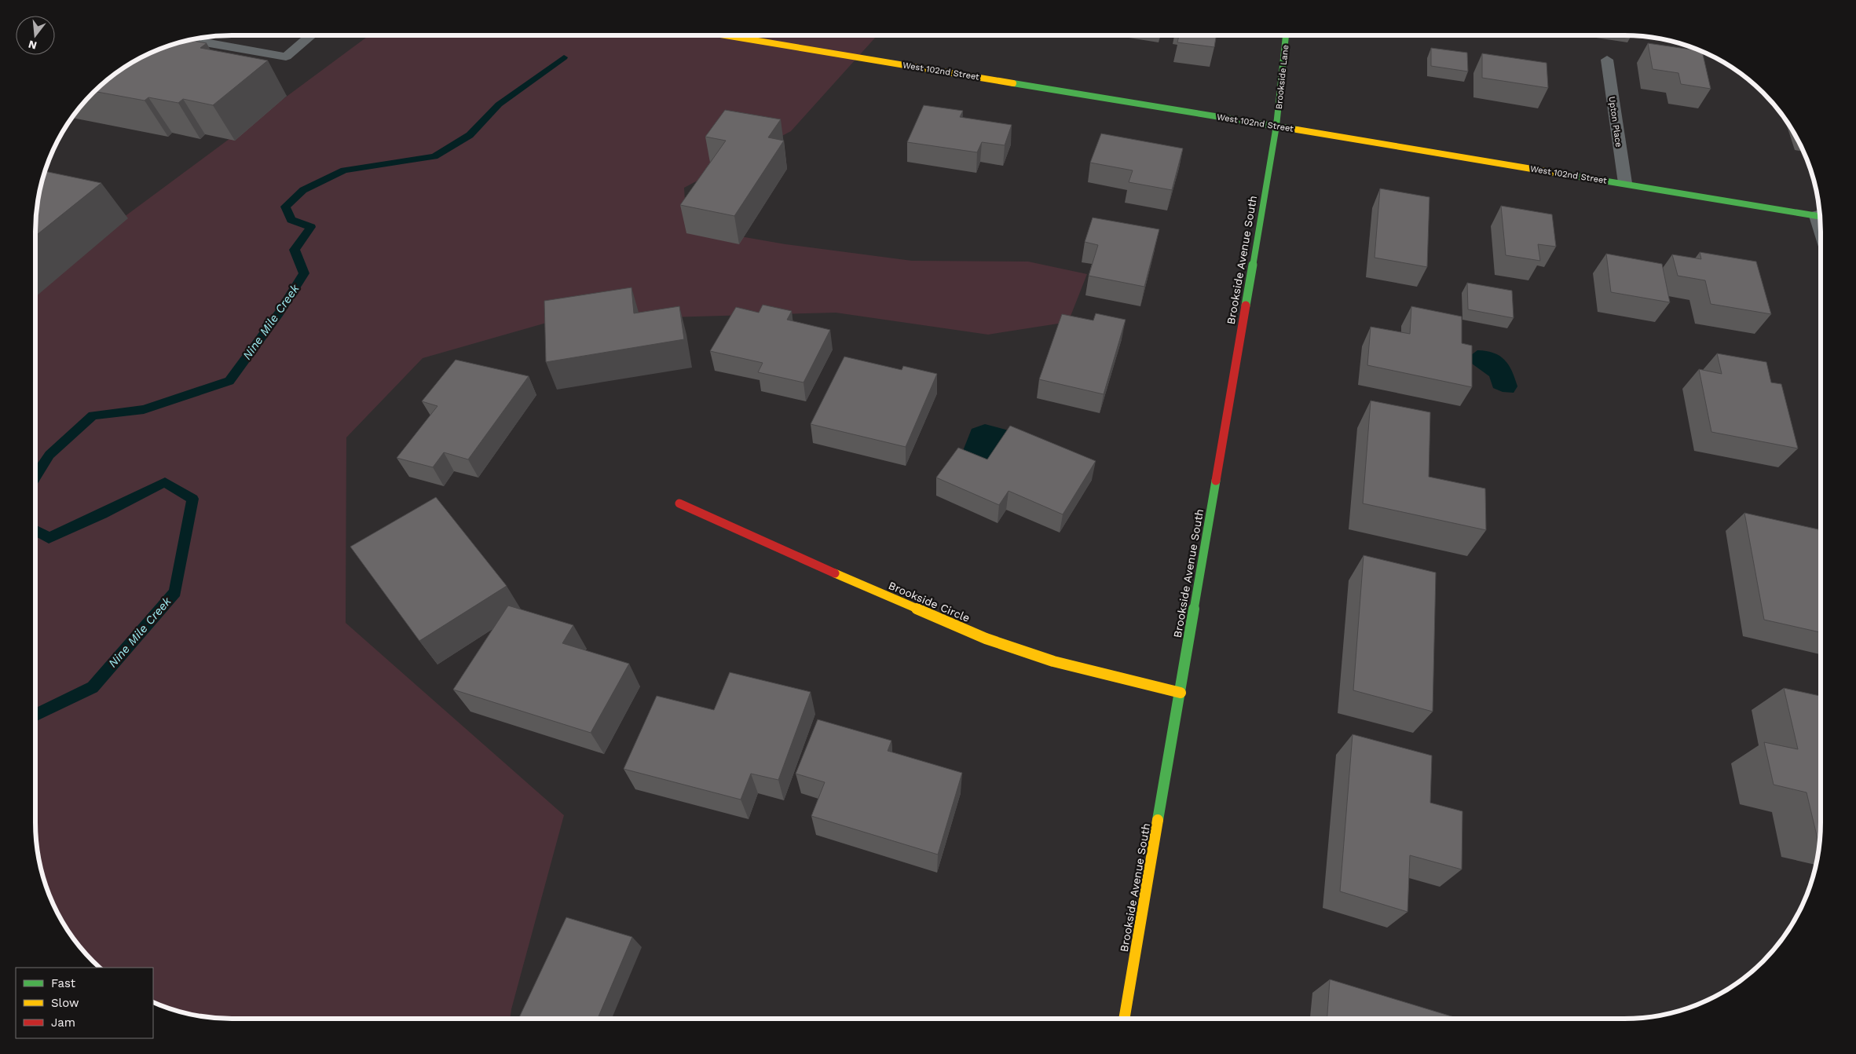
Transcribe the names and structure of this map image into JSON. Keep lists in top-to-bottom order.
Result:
{
  "streets": {
    "street": [
      "West 102nd Street",
      "Brookside Lane",
      "Brookside Avenue South",
      "Brookside Circle"
    ],
    "lane": ["Upton Place"]
  },
  "crossings": [
    ["West 102nd Street", "Brookside Lane"],
    ["West 102nd Street", "Upton Place"],
    ["West 102nd Street", "Brookside Avenue South"],
    ["Brookside Lane", "Brookside Avenue South"],
    ["Brookside Avenue South", "Brookside Circle"]
  ],
  "water": ["Nine Mile Creek"],
  "legend": ["Fast", "Slow", "Jam"],
  "north": "bottom"
}
